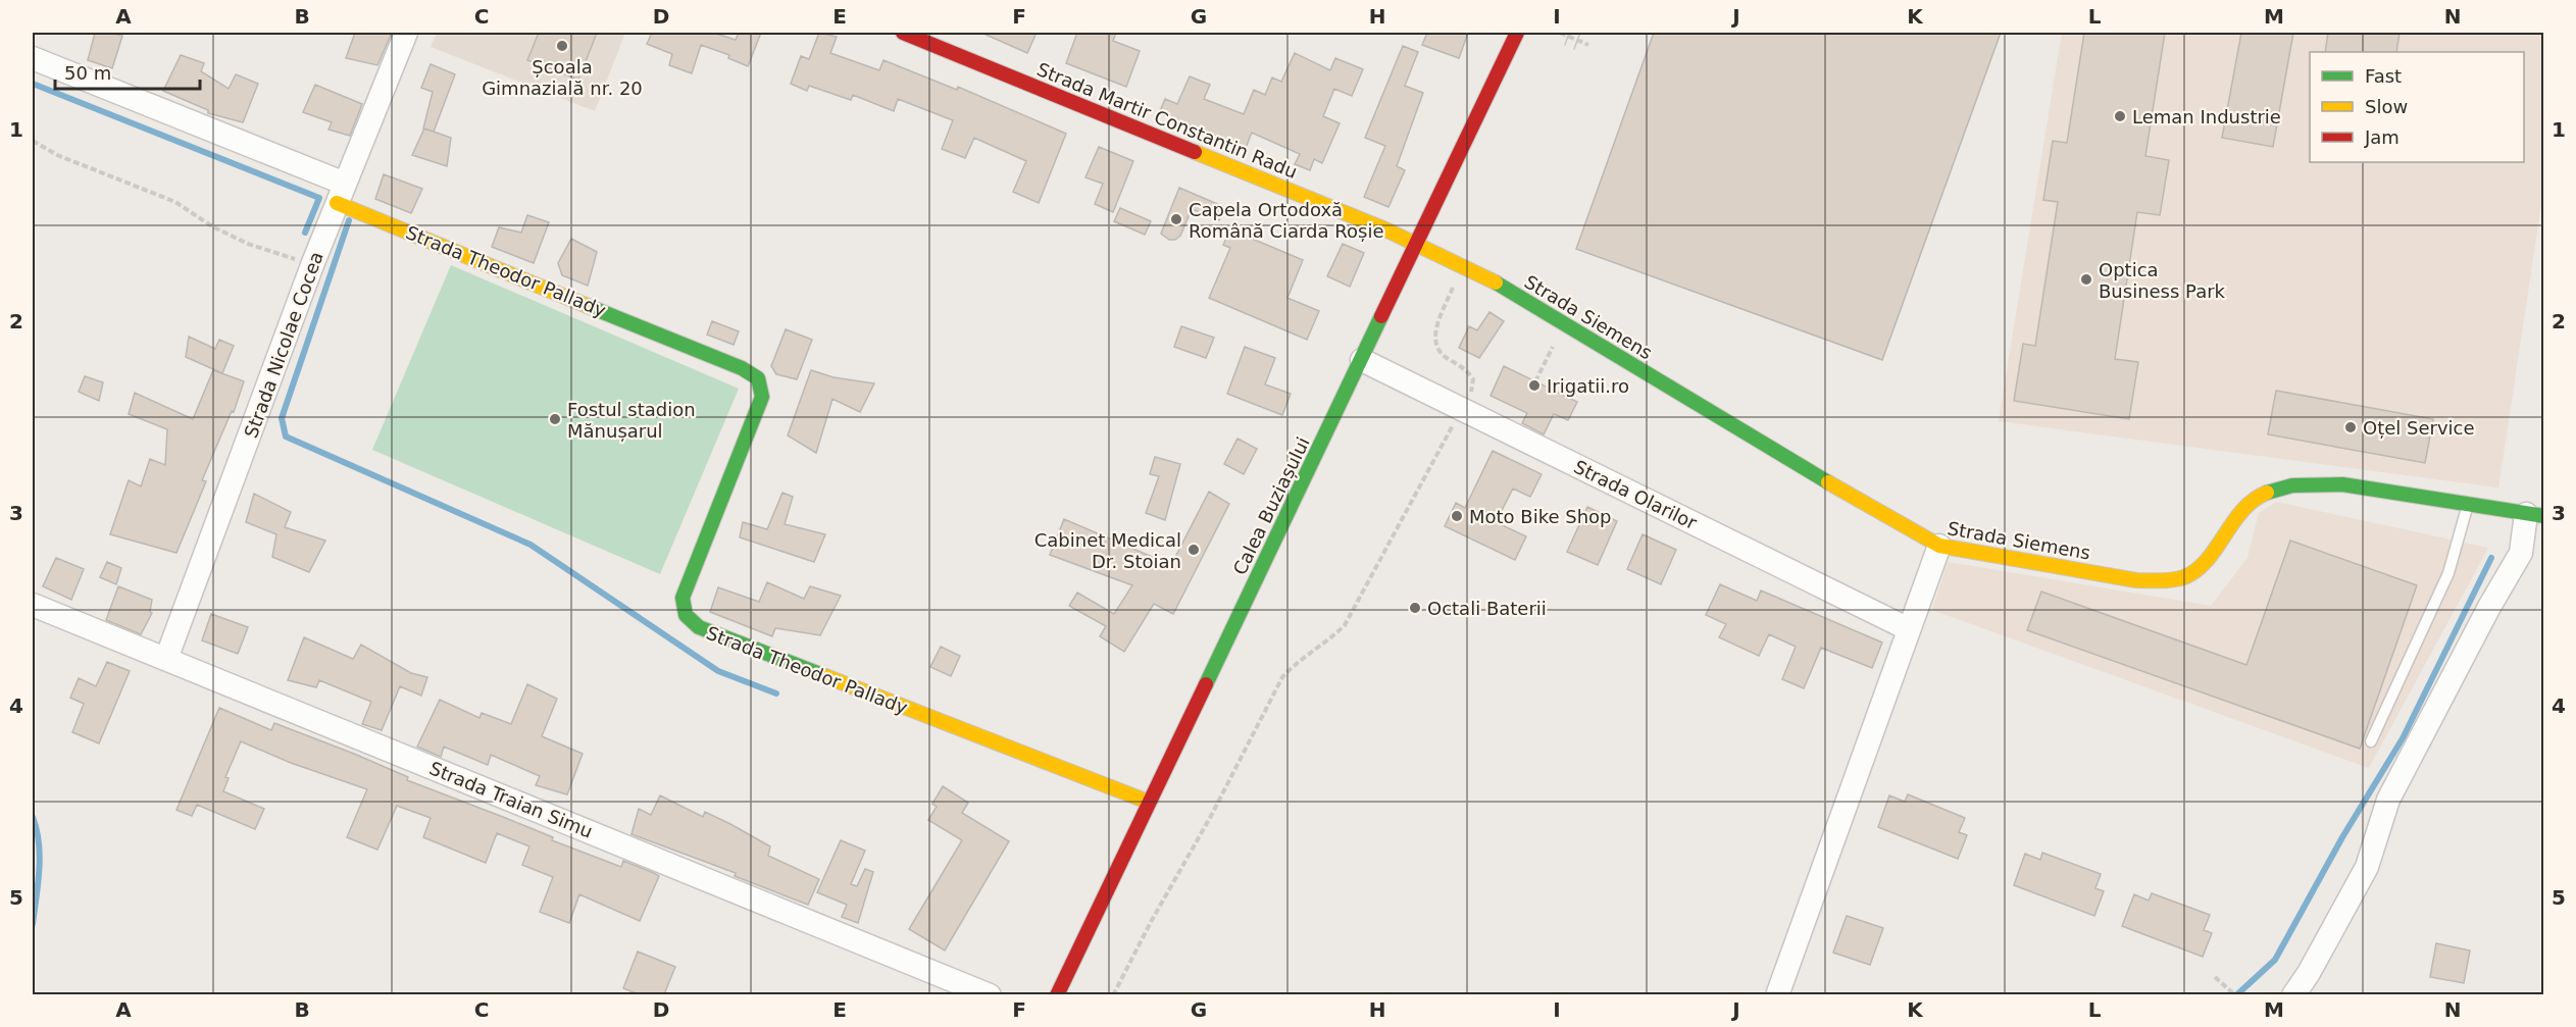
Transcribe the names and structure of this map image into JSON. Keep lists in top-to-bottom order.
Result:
{
  "streets": {
    "street": [
      "Strada Martir Constantin Radu",
      "Strada Theodor Pallady",
      "Strada Siemens",
      "Strada Nicolae Cocea",
      "Strada Olarilor",
      "Calea Buziașului",
      "Strada Traian Simu"
    ]
  },
  "crossings": [
    ["Strada Martir Constantin Radu", "Strada Siemens"],
    ["Strada Martir Constantin Radu", "Calea Buziașului"],
    ["Strada Theodor Pallady", "Strada Nicolae Cocea"],
    ["Strada Theodor Pallady", "Calea Buziașului"],
    ["Strada Siemens", "Calea Buziașului"],
    ["Strada Nicolae Cocea", "Strada Traian Simu"],
    ["Strada Olarilor", "Calea Buziașului"]
  ],
  "places": [
    "Școala Gimnazială nr. 20",
    "Leman Industrie",
    "Capela Ortodoxă Română Ciarda Roșie",
    "Optica Business Park",
    "Irigatii.ro",
    "Fostul stadion Mănușarul",
    "Oțel Service",
    "Moto Bike Shop",
    "Cabinet Medical Dr. Stoian",
    "Octali Baterii"
  ],
  "legend": ["Fast", "Slow", "Jam"],
  "scale_bar": "50 m",
  "grid": {
    "columns": [
      "A",
      "B",
      "C",
      "D",
      "E",
      "F",
      "G",
      "H",
      "I",
      "J",
      "K",
      "L",
      "M",
      "N"
    ],
    "rows": [
      "1",
      "2",
      "3",
      "4",
      "5"
    ]
  }
}
